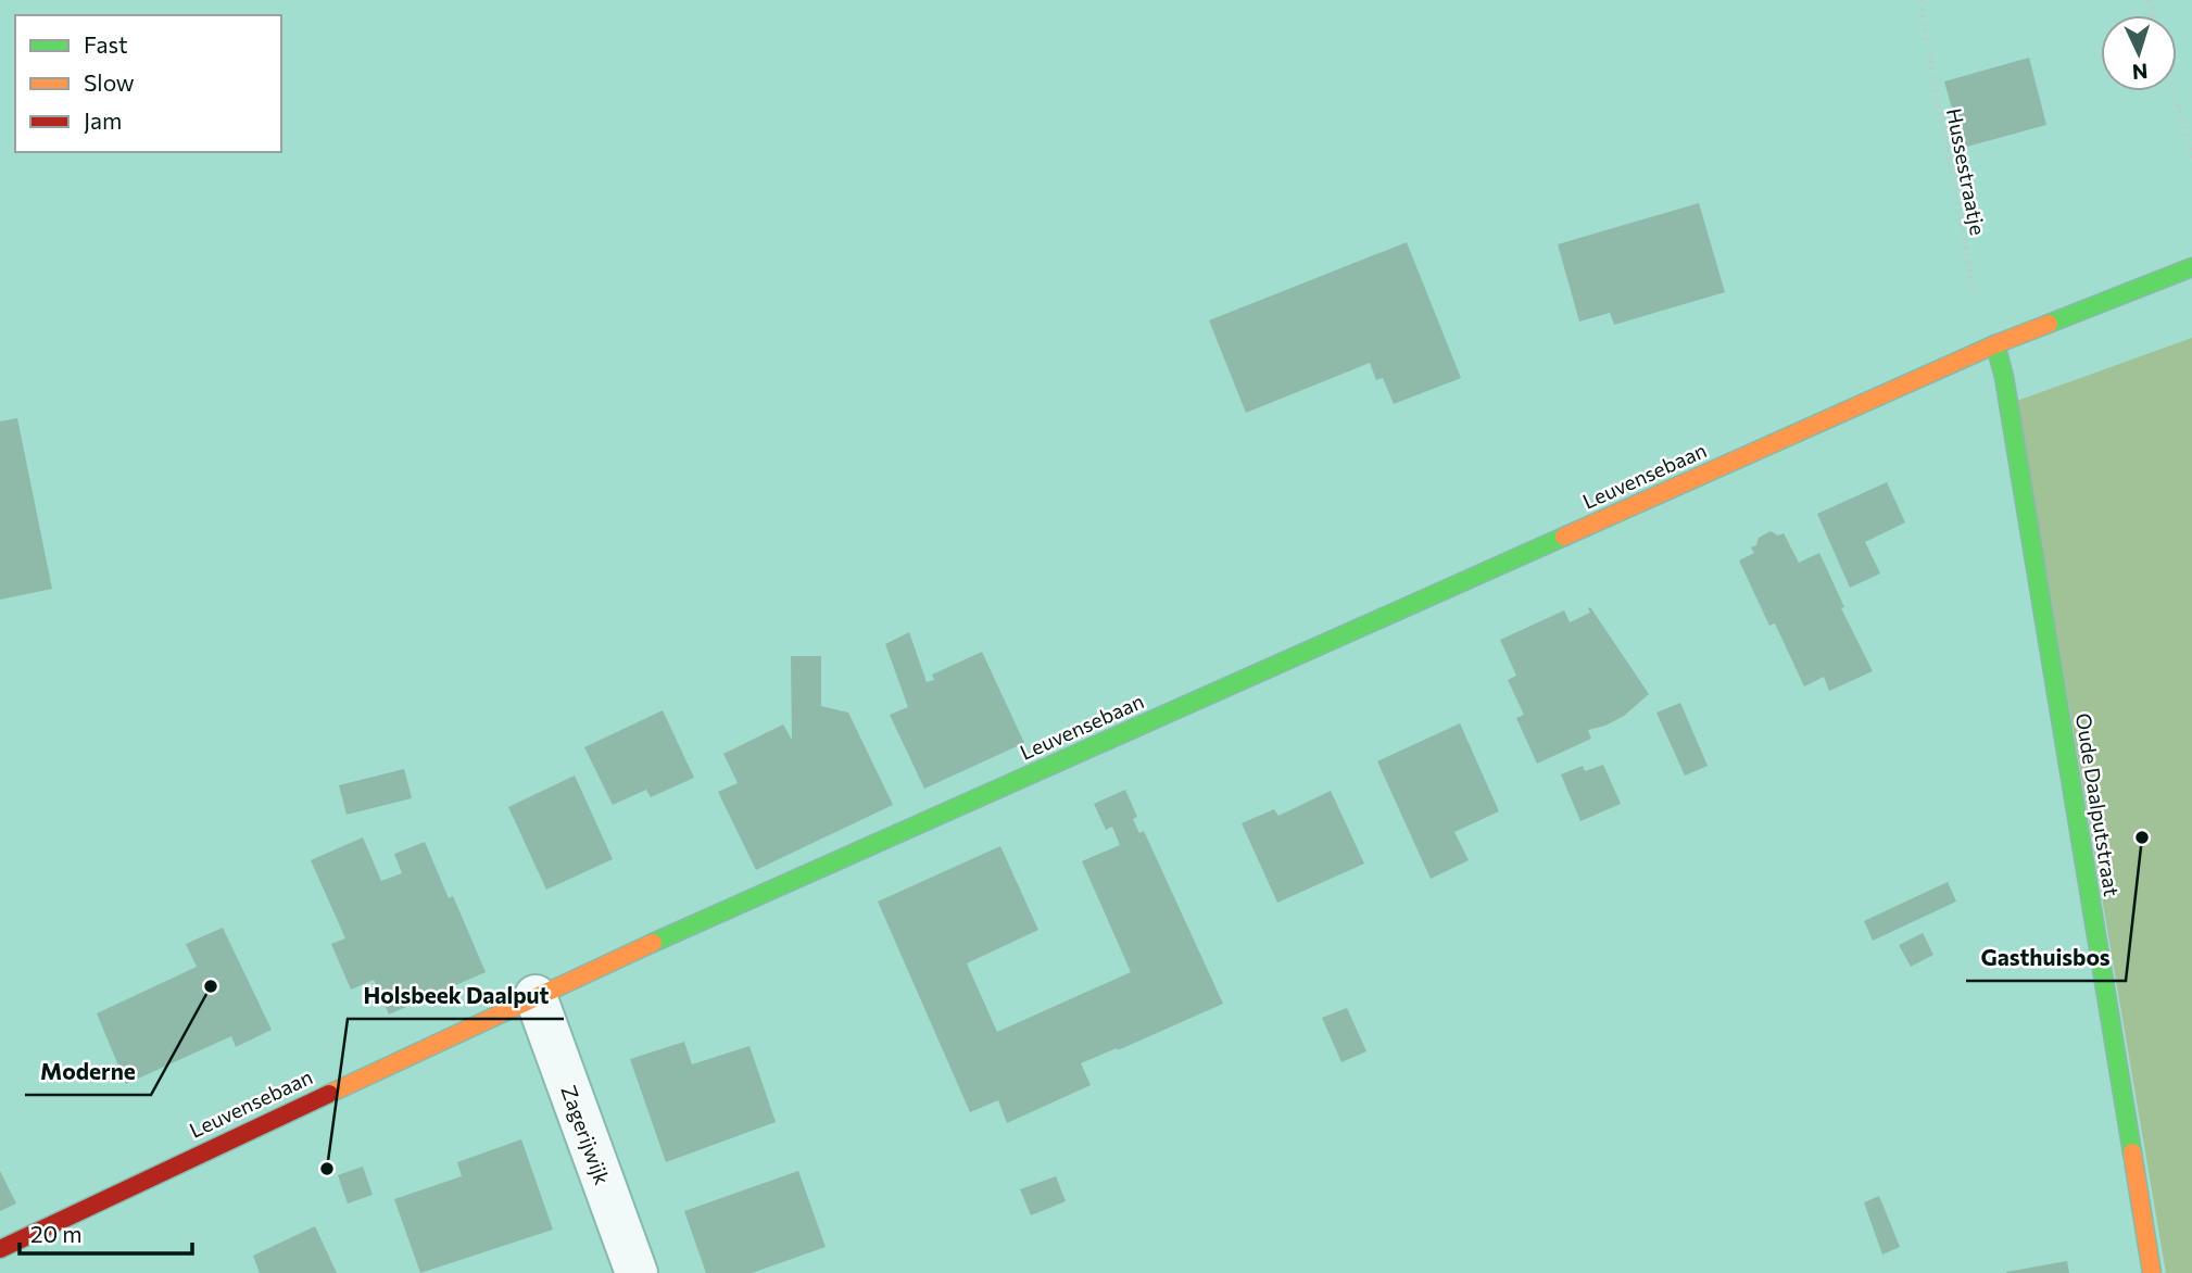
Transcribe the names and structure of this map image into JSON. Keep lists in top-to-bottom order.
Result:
{
  "streets": {
    "street": ["Leuvensebaan", "Oude Daalputstraat", "Zagerijwijk"],
    "path": ["Hussestraatje"]
  },
  "crossings": [
    ["Hussestraatje", "Leuvensebaan"],
    ["Hussestraatje", "Oude Daalputstraat"],
    ["Leuvensebaan", "Oude Daalputstraat"],
    ["Leuvensebaan", "Zagerijwijk"]
  ],
  "places": ["Gasthuisbos", "Moderne", "Holsbeek Daalput"],
  "legend": ["Fast", "Slow", "Jam"],
  "scale_bar": "20 m",
  "north": "bottom"
}
